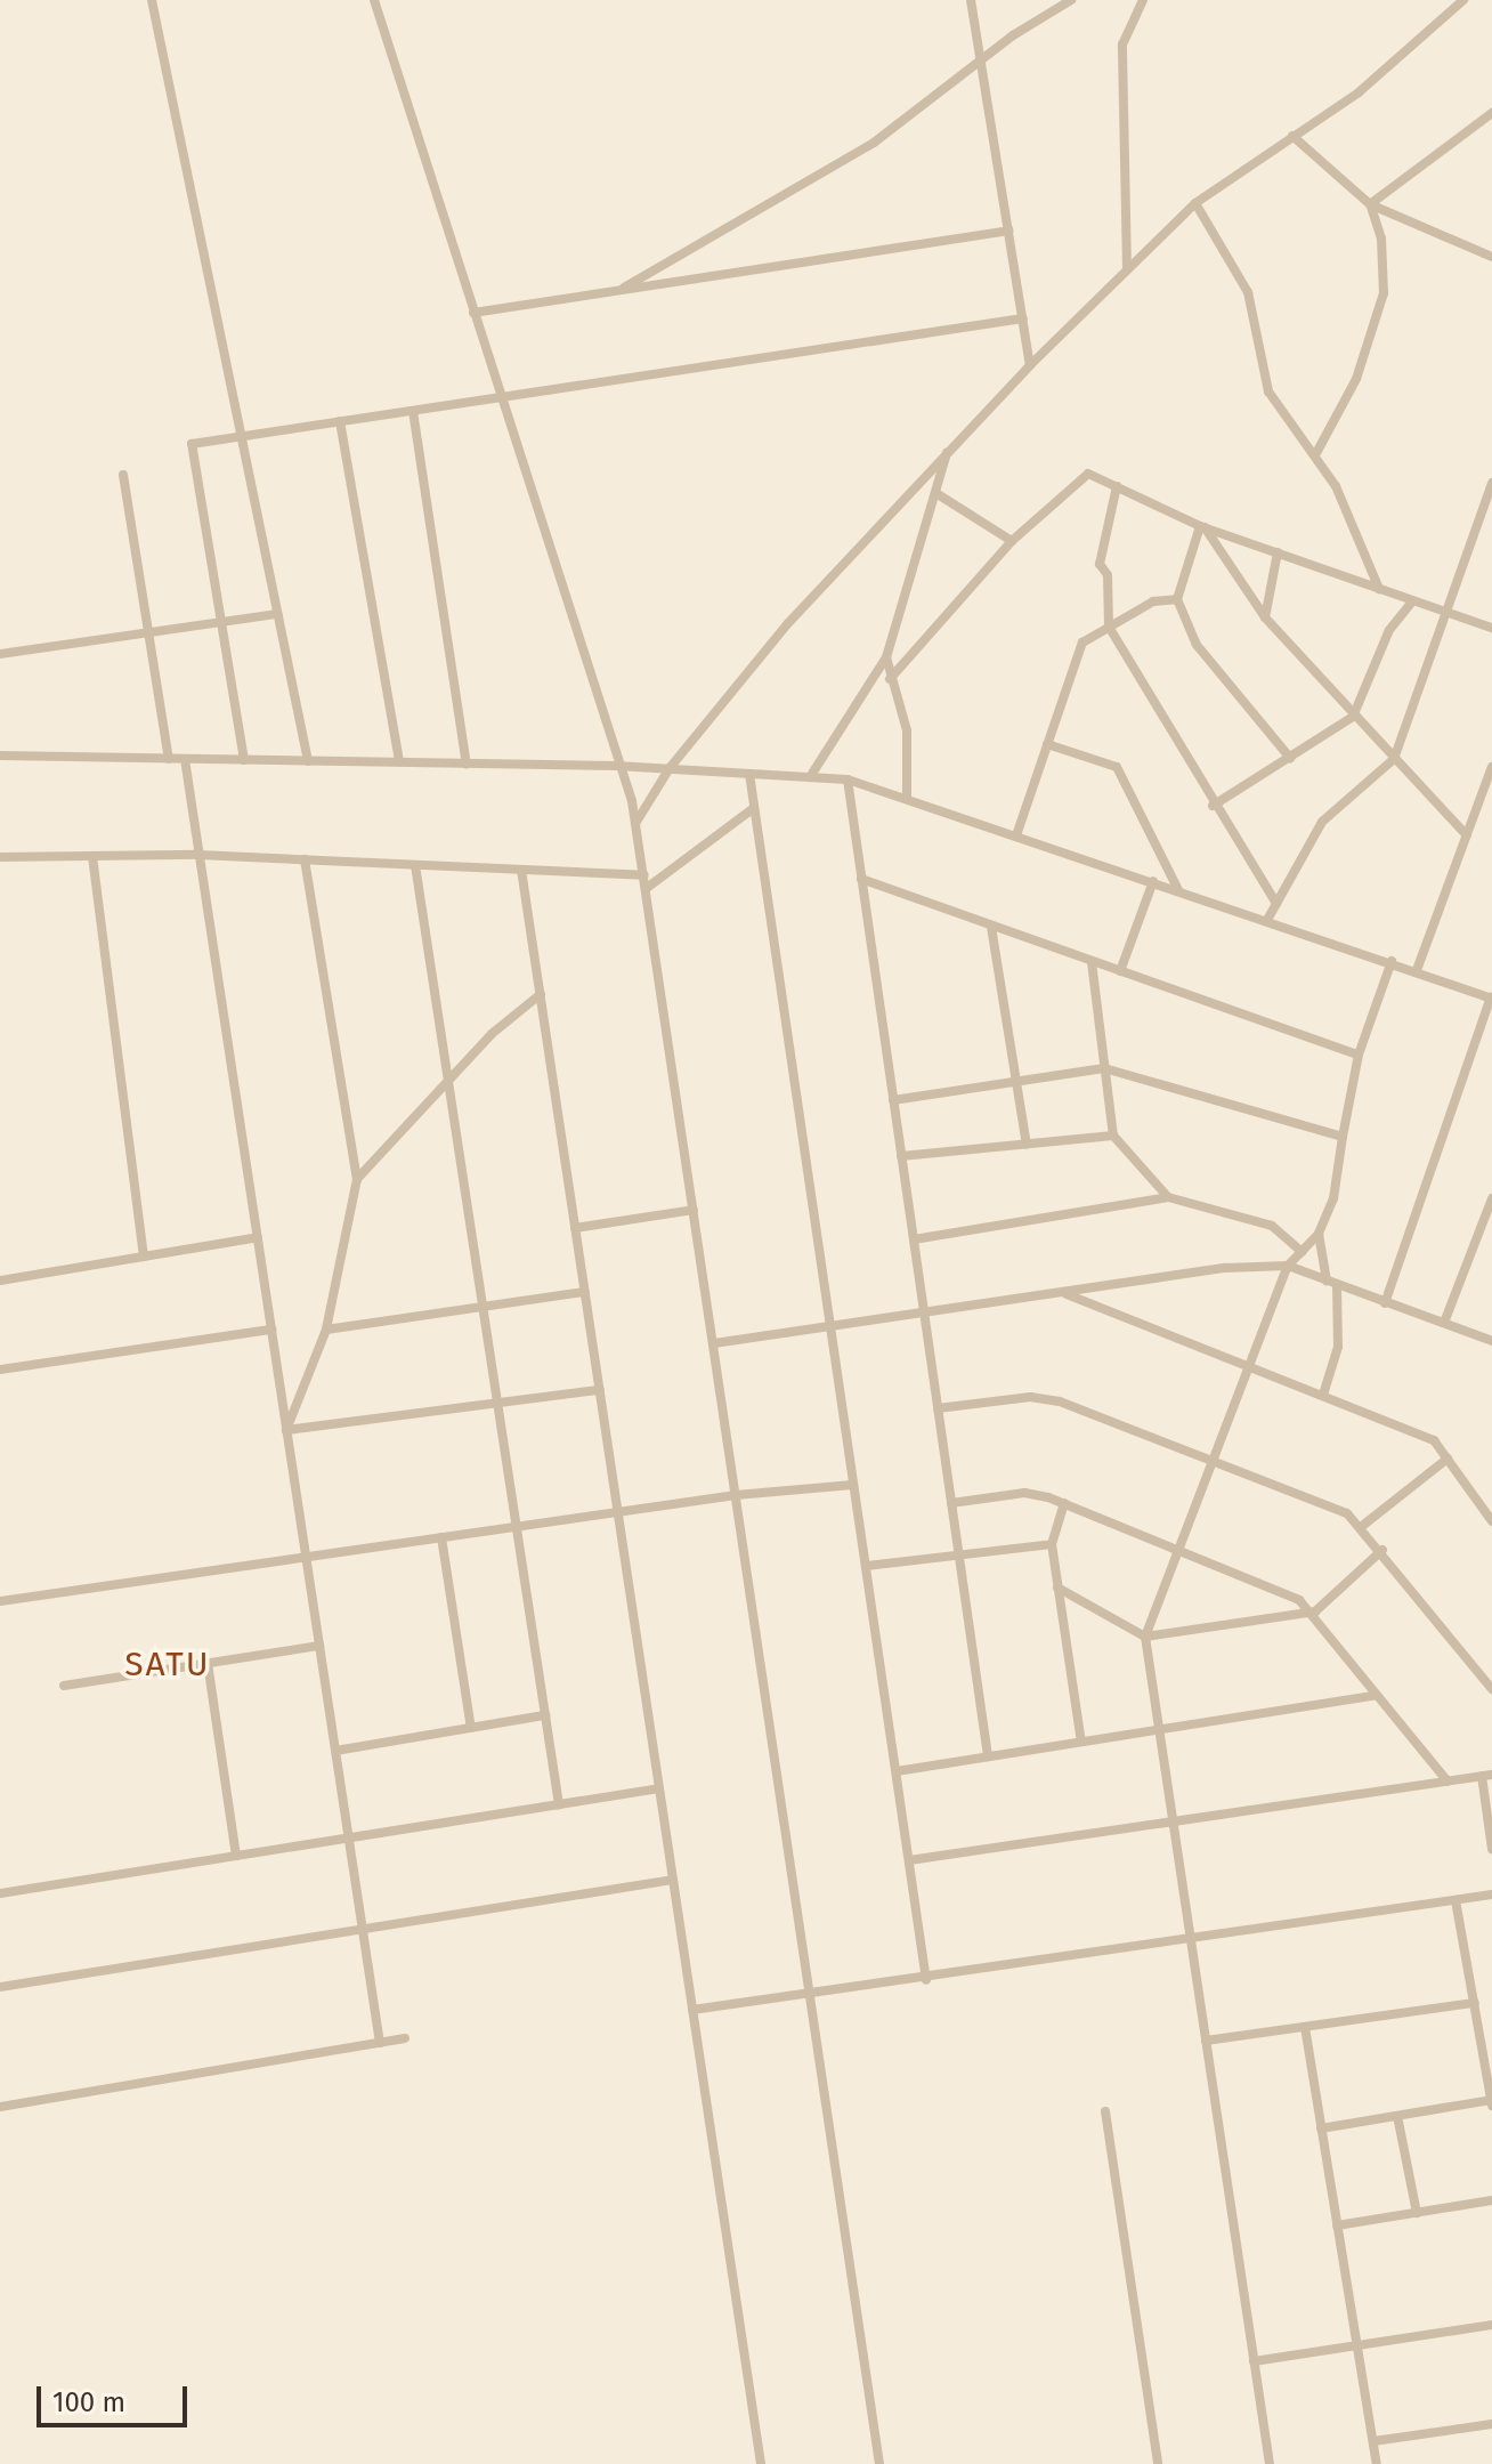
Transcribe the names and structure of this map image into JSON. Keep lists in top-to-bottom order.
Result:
{
  "districts": ["SATU"],
  "scale_bar": "100 m"
}
